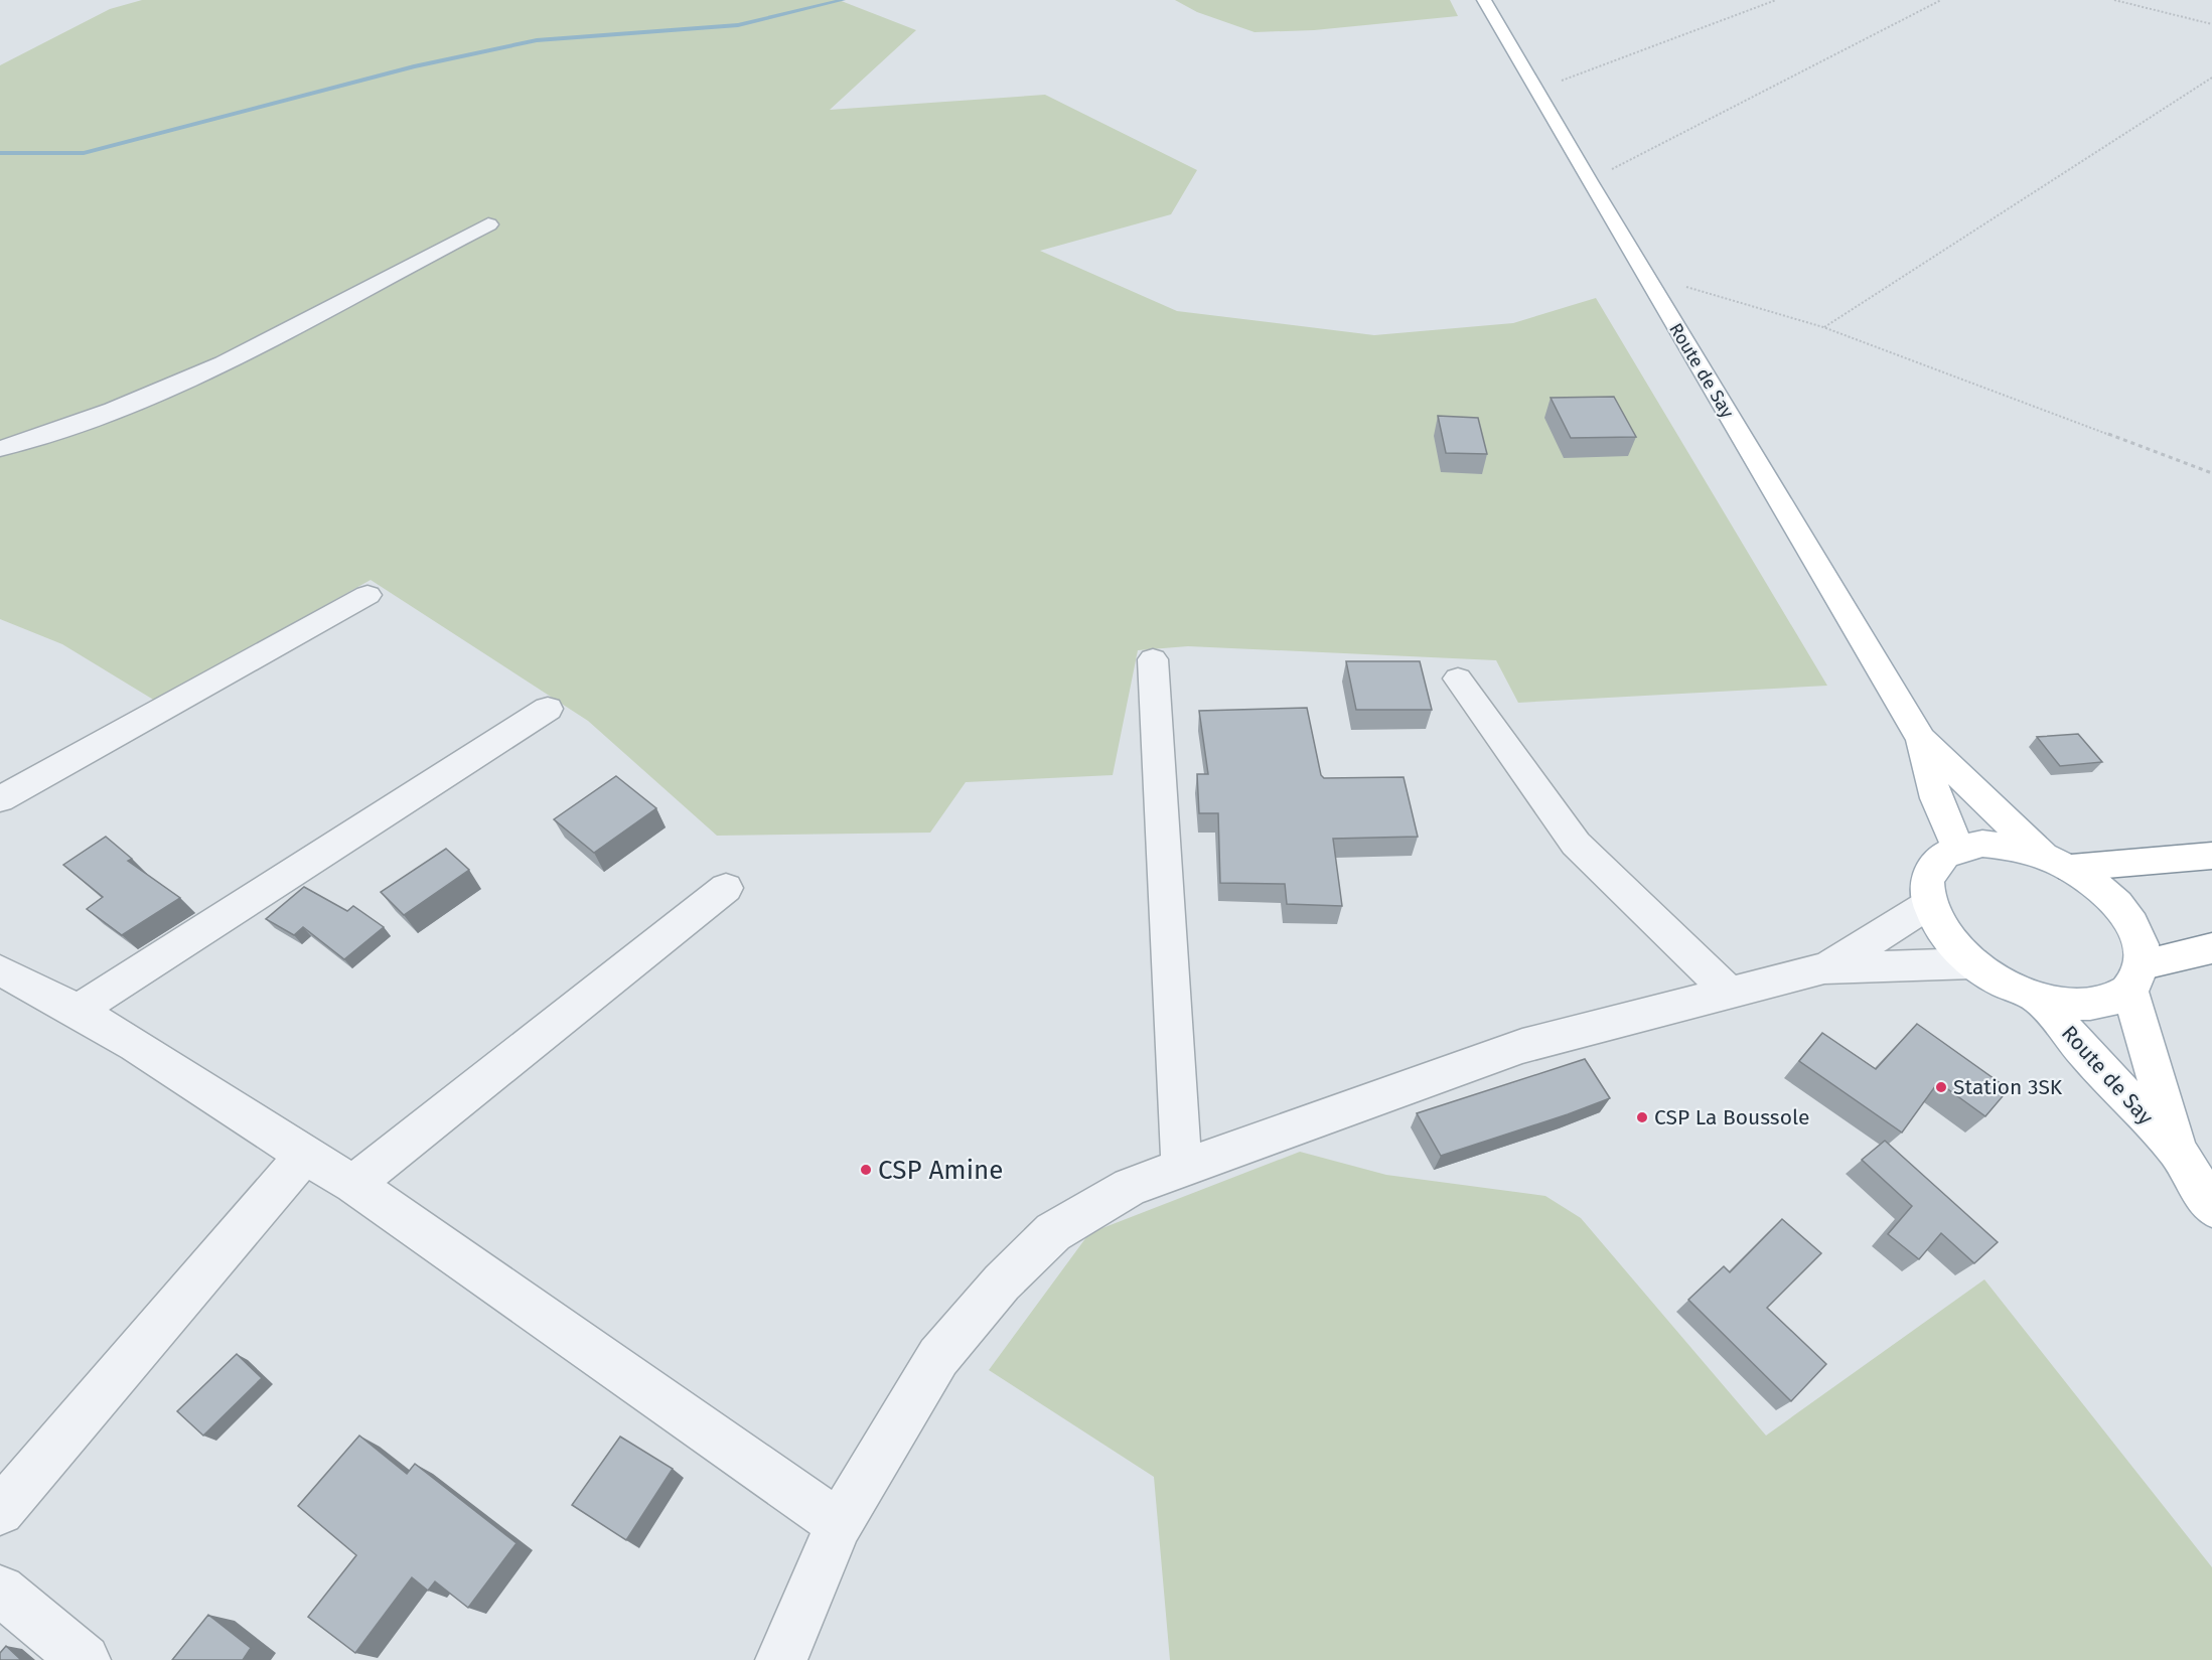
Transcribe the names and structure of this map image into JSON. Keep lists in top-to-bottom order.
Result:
{
  "streets": {
    "main road": ["Route de Say"]
  },
  "places": ["Station 3SK", "CSP La Boussole", "CSP Amine"]
}
